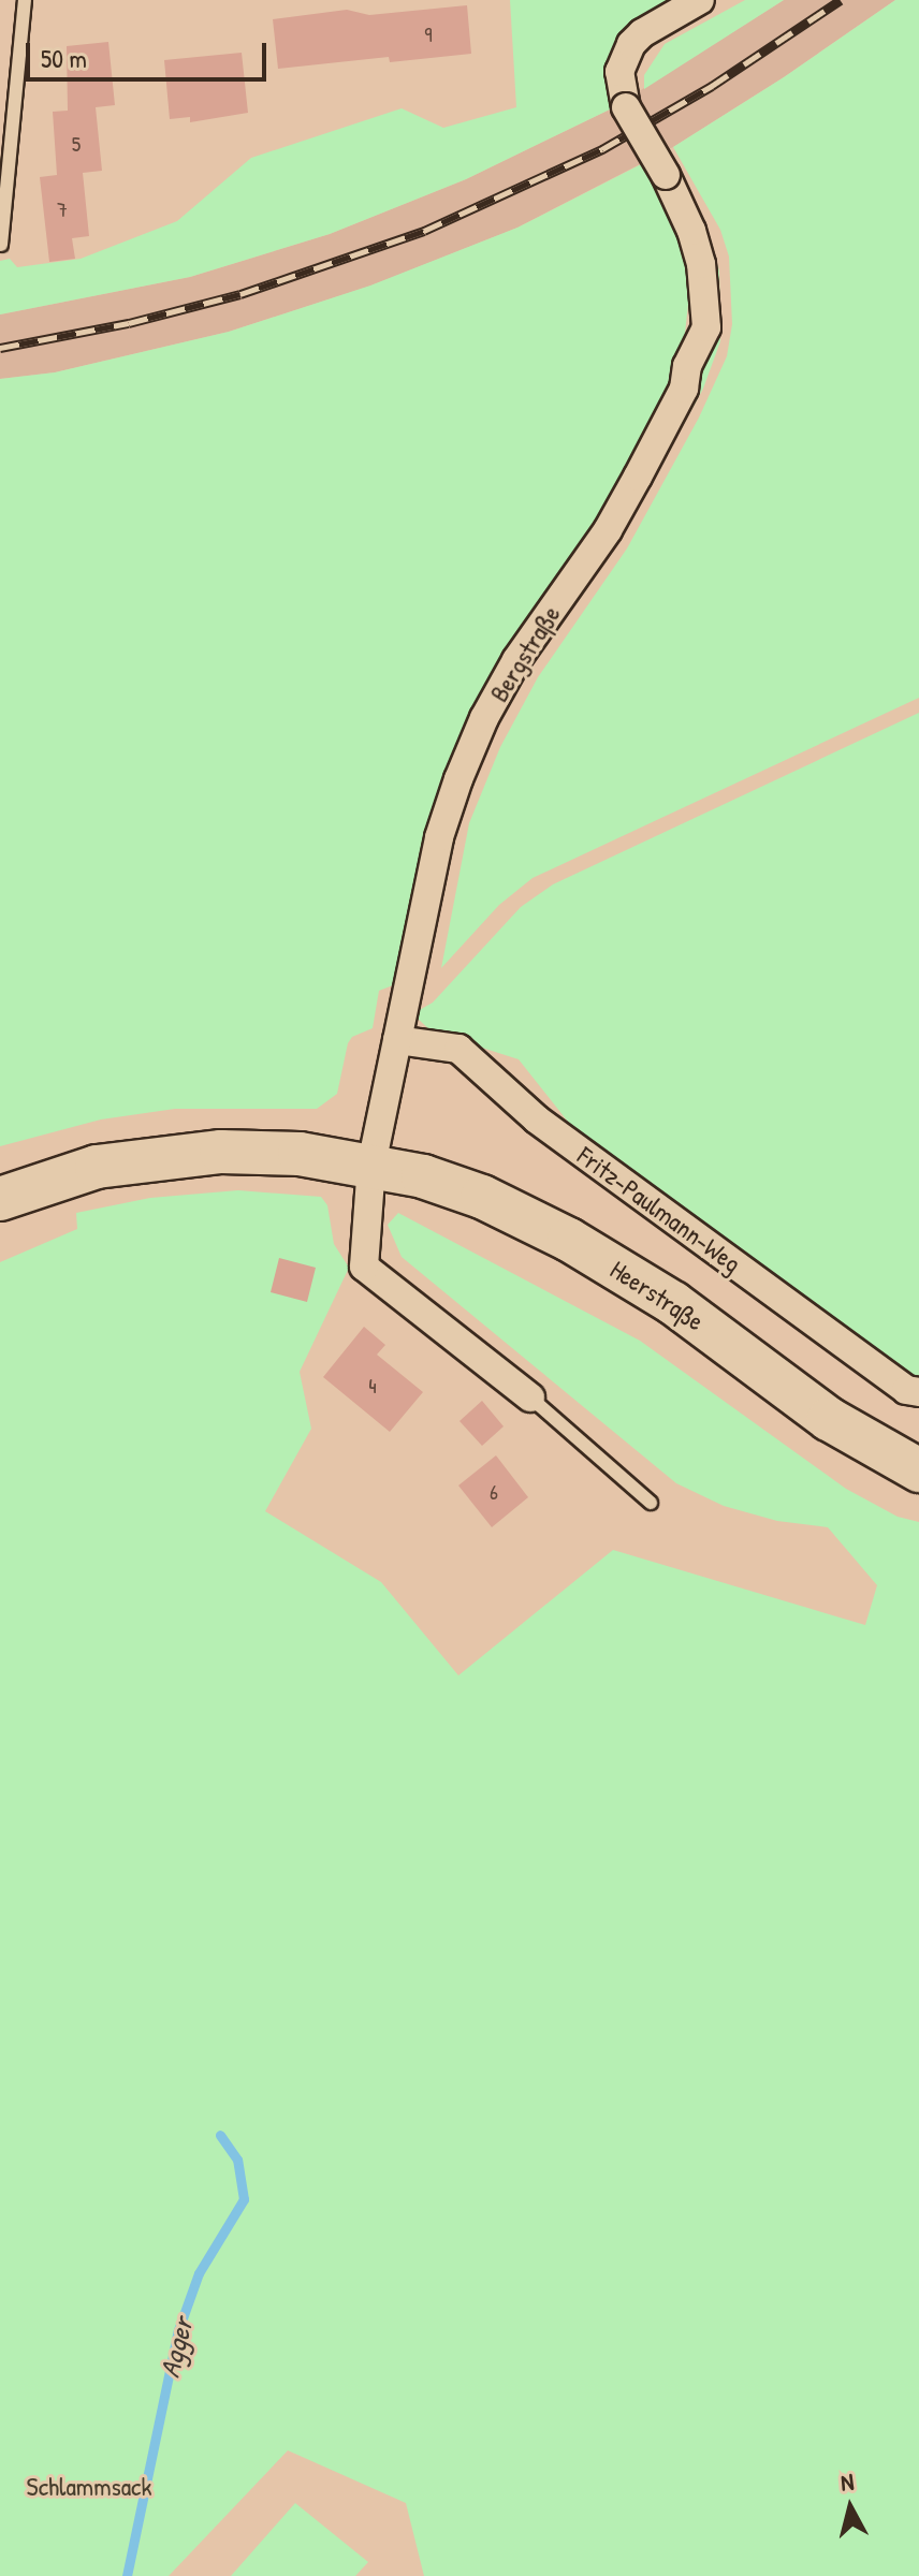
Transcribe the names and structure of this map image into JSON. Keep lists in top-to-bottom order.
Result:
{
  "streets": {
    "main road": ["Heerstraße"],
    "street": ["Bergstraße", "Fritz-Paulmann-Weg"]
  },
  "crossings": [
    ["Bergstraße", "Fritz-Paulmann-Weg"],
    ["Bergstraße", "Heerstraße"]
  ],
  "water": ["Agger"],
  "parks": ["Schlammsack"],
  "house_numbers": [
    "9",
    "5",
    "7",
    "4",
    "6"
  ],
  "scale_bar": "50 m",
  "north": "top"
}
